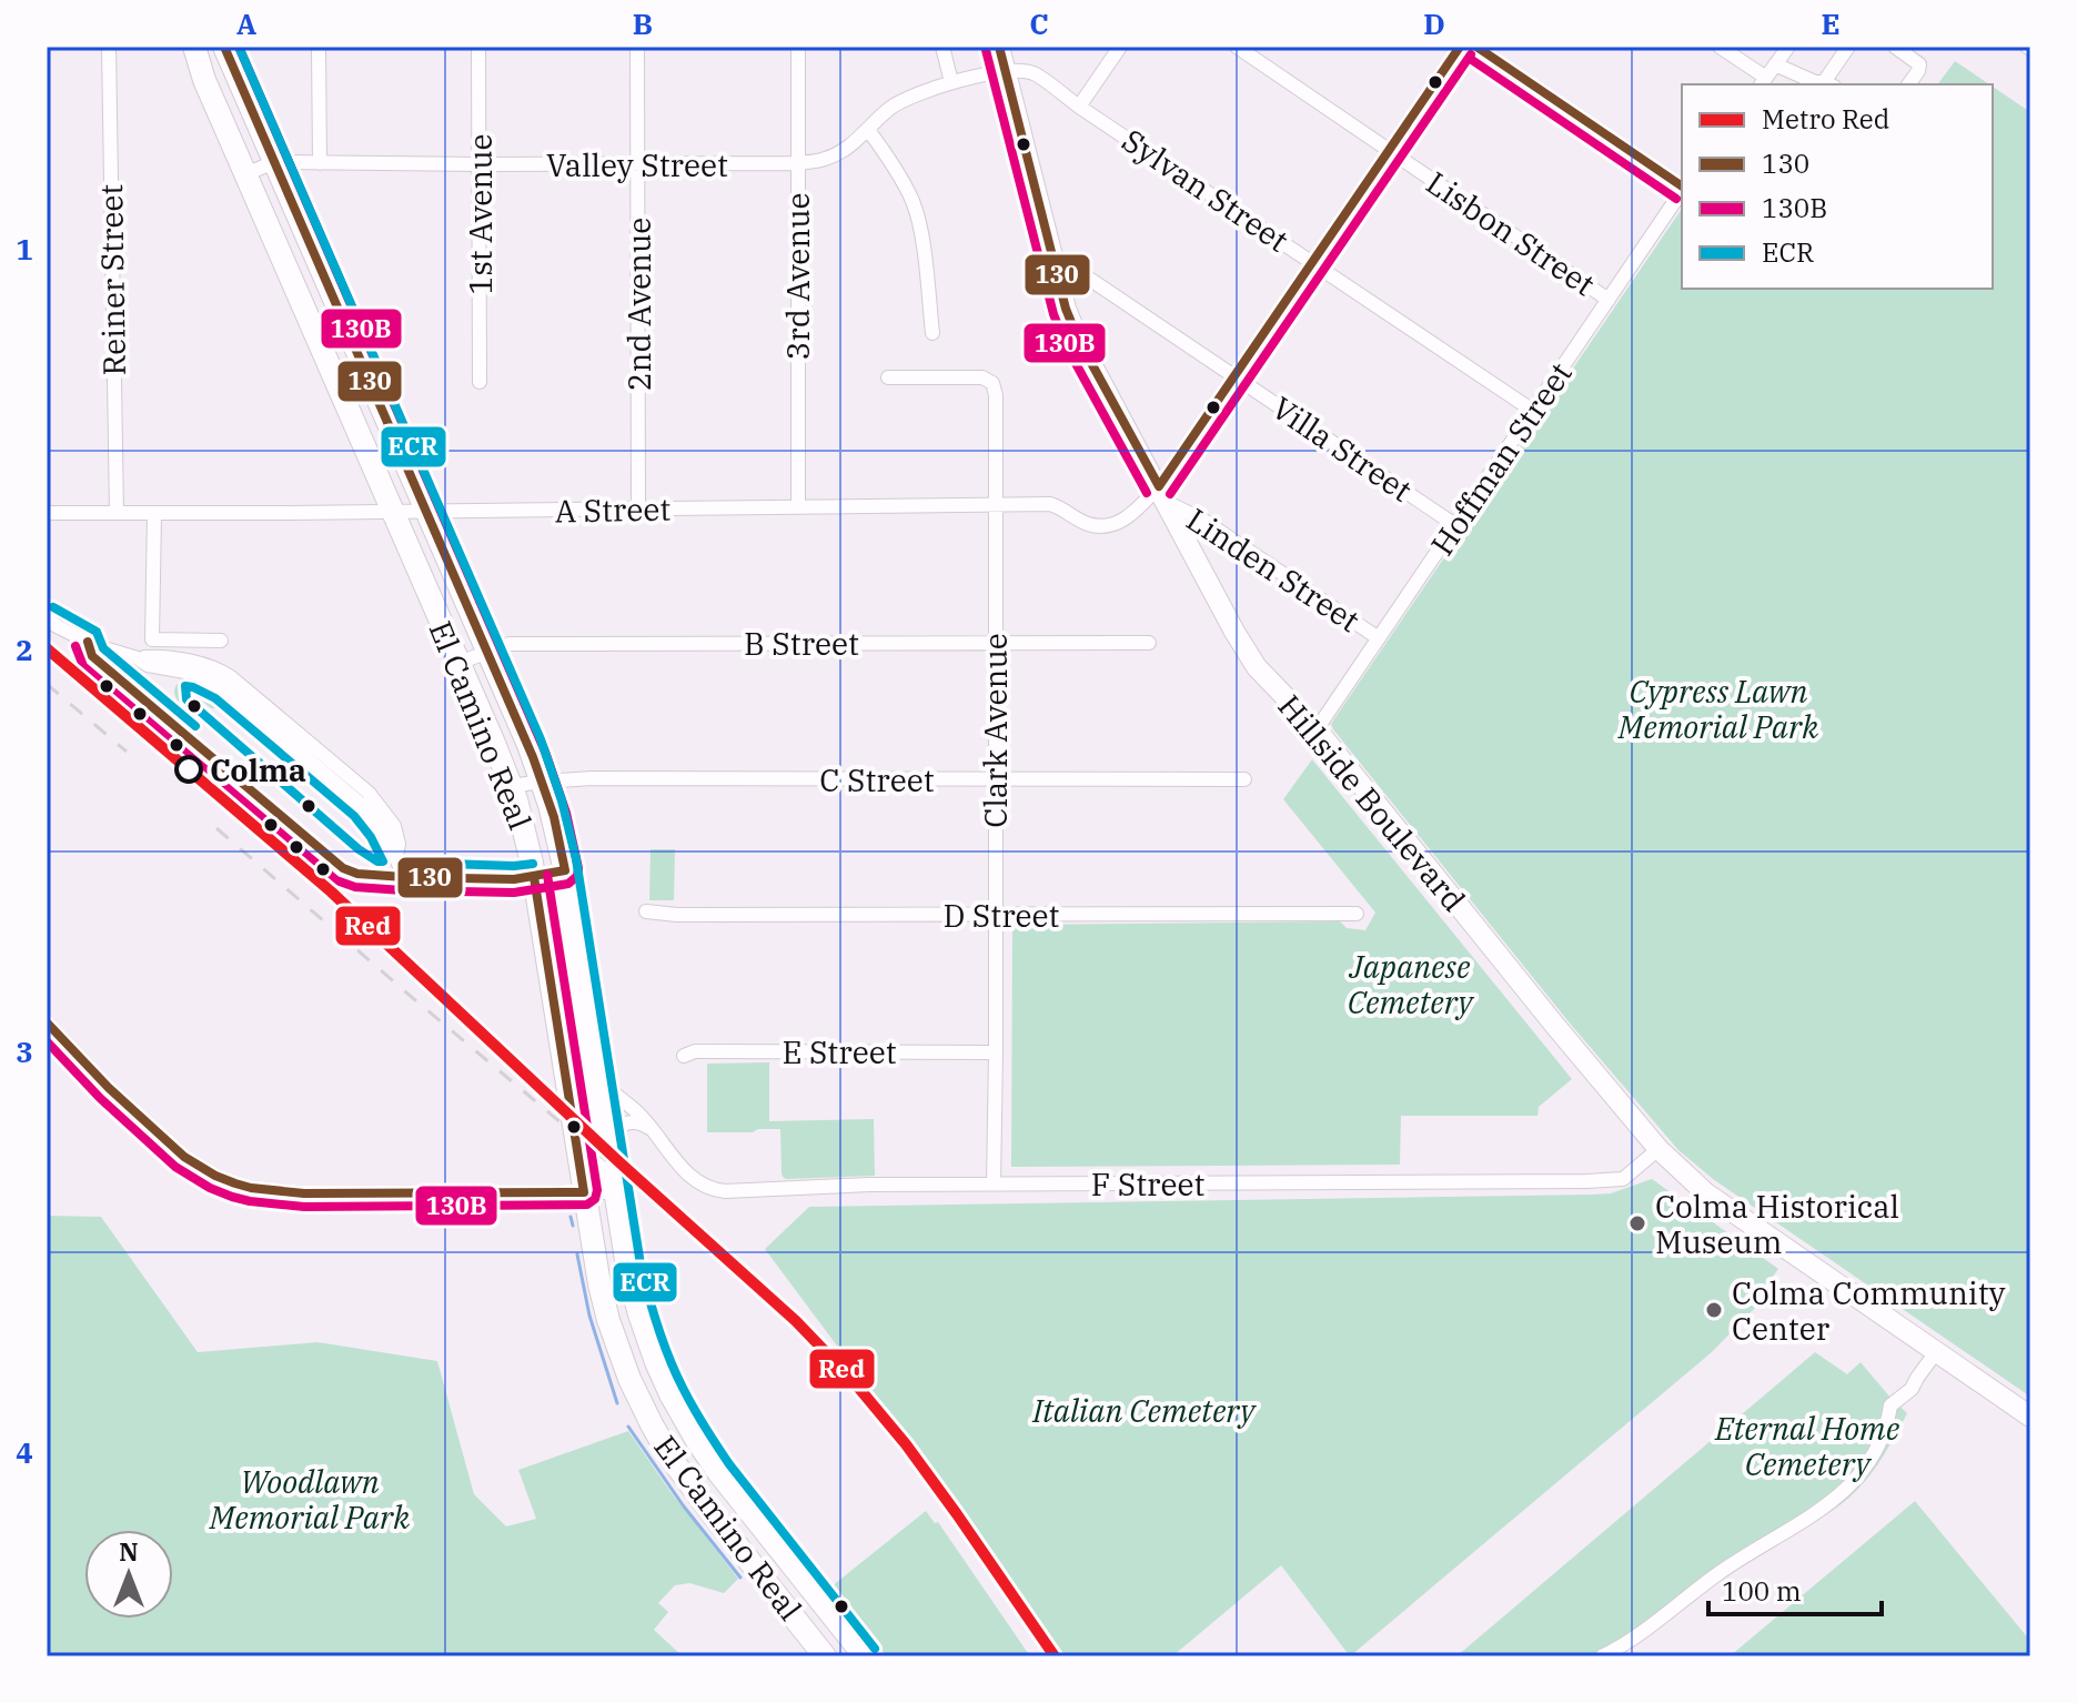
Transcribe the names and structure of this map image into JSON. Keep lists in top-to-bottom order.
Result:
{
  "streets": {
    "main road": ["El Camino Real", "Hillside Boulevard"],
    "street": [
      "Valley Street",
      "Sylvan Street",
      "1st Avenue",
      "Lisbon Street",
      "3rd Avenue",
      "Reiner Street",
      "2nd Avenue",
      "Villa Street",
      "Hoffman Street",
      "A Street",
      "Linden Street",
      "B Street",
      "Clark Avenue",
      "C Street",
      "D Street",
      "E Street",
      "F Street"
    ]
  },
  "crossings": [
    ["Valley Street", "Sylvan Street"],
    ["Valley Street", "1st Avenue"],
    ["Valley Street", "3rd Avenue"],
    ["Valley Street", "2nd Avenue"],
    ["Valley Street", "El Camino Real"],
    ["Valley Street", "Hillside Boulevard"],
    ["Sylvan Street", "Hoffman Street"],
    ["Sylvan Street", "A Street"],
    ["Sylvan Street", "Hillside Boulevard"],
    ["Lisbon Street", "Hoffman Street"],
    ["Lisbon Street", "A Street"],
    ["3rd Avenue", "A Street"],
    ["Reiner Street", "A Street"],
    ["2nd Avenue", "A Street"],
    ["Villa Street", "Hoffman Street"],
    ["Villa Street", "A Street"],
    ["Villa Street", "Hillside Boulevard"],
    ["Hoffman Street", "Linden Street"],
    ["Hoffman Street", "Hillside Boulevard"],
    ["A Street", "Linden Street"],
    ["A Street", "El Camino Real"],
    ["A Street", "Clark Avenue"],
    ["A Street", "Hillside Boulevard"],
    ["Linden Street", "Hillside Boulevard"],
    ["B Street", "El Camino Real"],
    ["B Street", "Clark Avenue"],
    ["El Camino Real", "C Street"],
    ["El Camino Real", "F Street"],
    ["Clark Avenue", "C Street"],
    ["Clark Avenue", "D Street"],
    ["Clark Avenue", "E Street"],
    ["Clark Avenue", "F Street"],
    ["Hillside Boulevard", "F Street"]
  ],
  "parks": [
    "Cypress Lawn Memorial Park",
    "Japanese Cemetery",
    "Italian Cemetery",
    "Eternal Home Cemetery",
    "Woodlawn Memorial Park"
  ],
  "places": ["Colma", "Colma Historical Museum", "Colma Community Center"],
  "lines": [
    "transit line 130",
    "transit line 130B",
    "transit line ECR",
    "metro line Red"
  ],
  "legend": [
    "Metro Red",
    "130",
    "130B",
    "ECR"
  ],
  "scale_bar": "100 m",
  "north": "top",
  "grid": {
    "columns": [
      "A",
      "B",
      "C",
      "D",
      "E"
    ],
    "rows": [
      "1",
      "2",
      "3",
      "4"
    ]
  }
}
